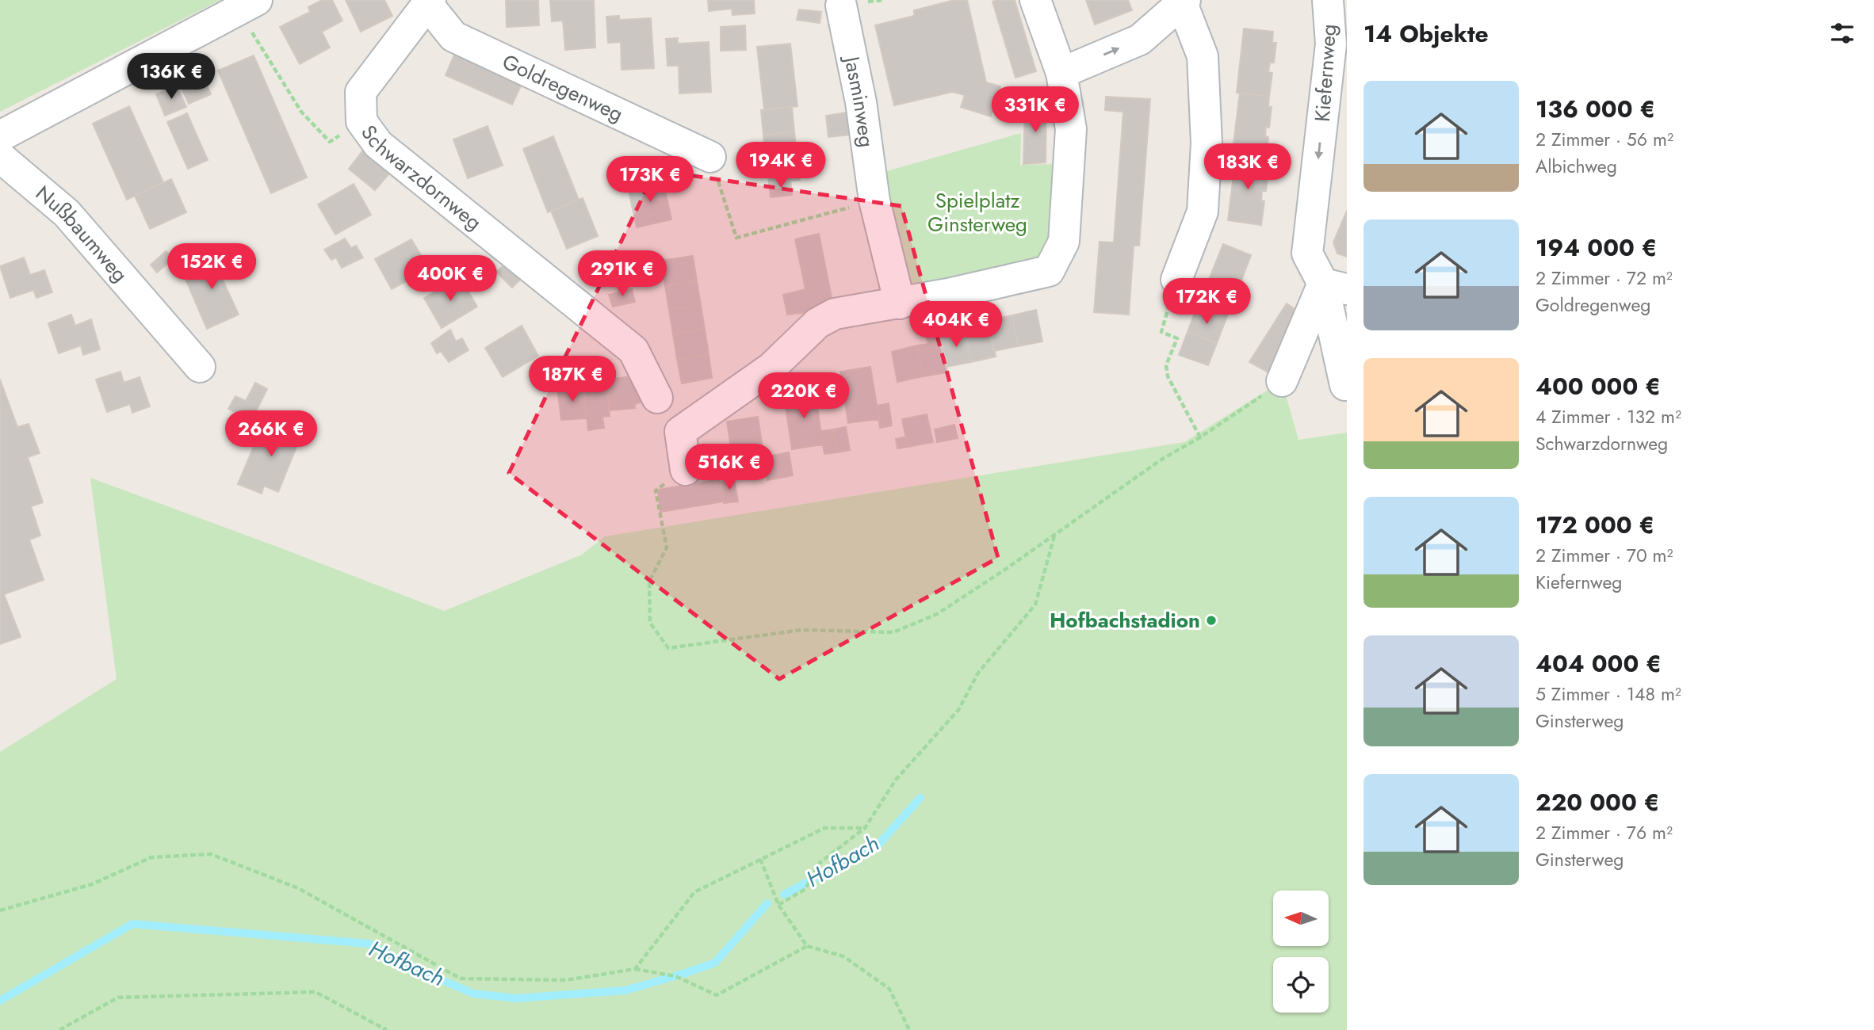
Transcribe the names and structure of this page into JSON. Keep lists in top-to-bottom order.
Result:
{
  "streets": {
    "street": [
      "Kiefernweg",
      "Goldregenweg",
      "Jasminweg",
      "Schwarzdornweg",
      "Nußbaumweg"
    ]
  },
  "crossings": [
    ["Goldregenweg", "Schwarzdornweg"]
  ],
  "water": ["Hofbach"],
  "parks": ["Spielplatz Ginsterweg"],
  "places": ["Hofbachstadion"],
  "north": "left",
  "page": {
    "heading": "14 Objekte",
    "price": [
      "136K €",
      "331K €",
      "194K €",
      "183K €",
      "173K €",
      "152K €",
      "291K €",
      "400K €",
      "172K €",
      "404K €",
      "187K €",
      "220K €",
      "266K €",
      "516K €"
    ],
    "list": [
      {
        "name": "136 000 €",
        "note": "2 Zimmer · 56 m² · Albichweg"
      },
      {
        "name": "194 000 €",
        "note": "2 Zimmer · 72 m² · Goldregenweg"
      },
      {
        "name": "400 000 €",
        "note": "4 Zimmer · 132 m² · Schwarzdornweg"
      },
      {
        "name": "172 000 €",
        "note": "2 Zimmer · 70 m² · Kiefernweg"
      },
      {
        "name": "404 000 €",
        "note": "5 Zimmer · 148 m² · Ginsterweg"
      },
      {
        "name": "220 000 €",
        "note": "2 Zimmer · 76 m² · Ginsterweg"
      }
    ]
  }
}
